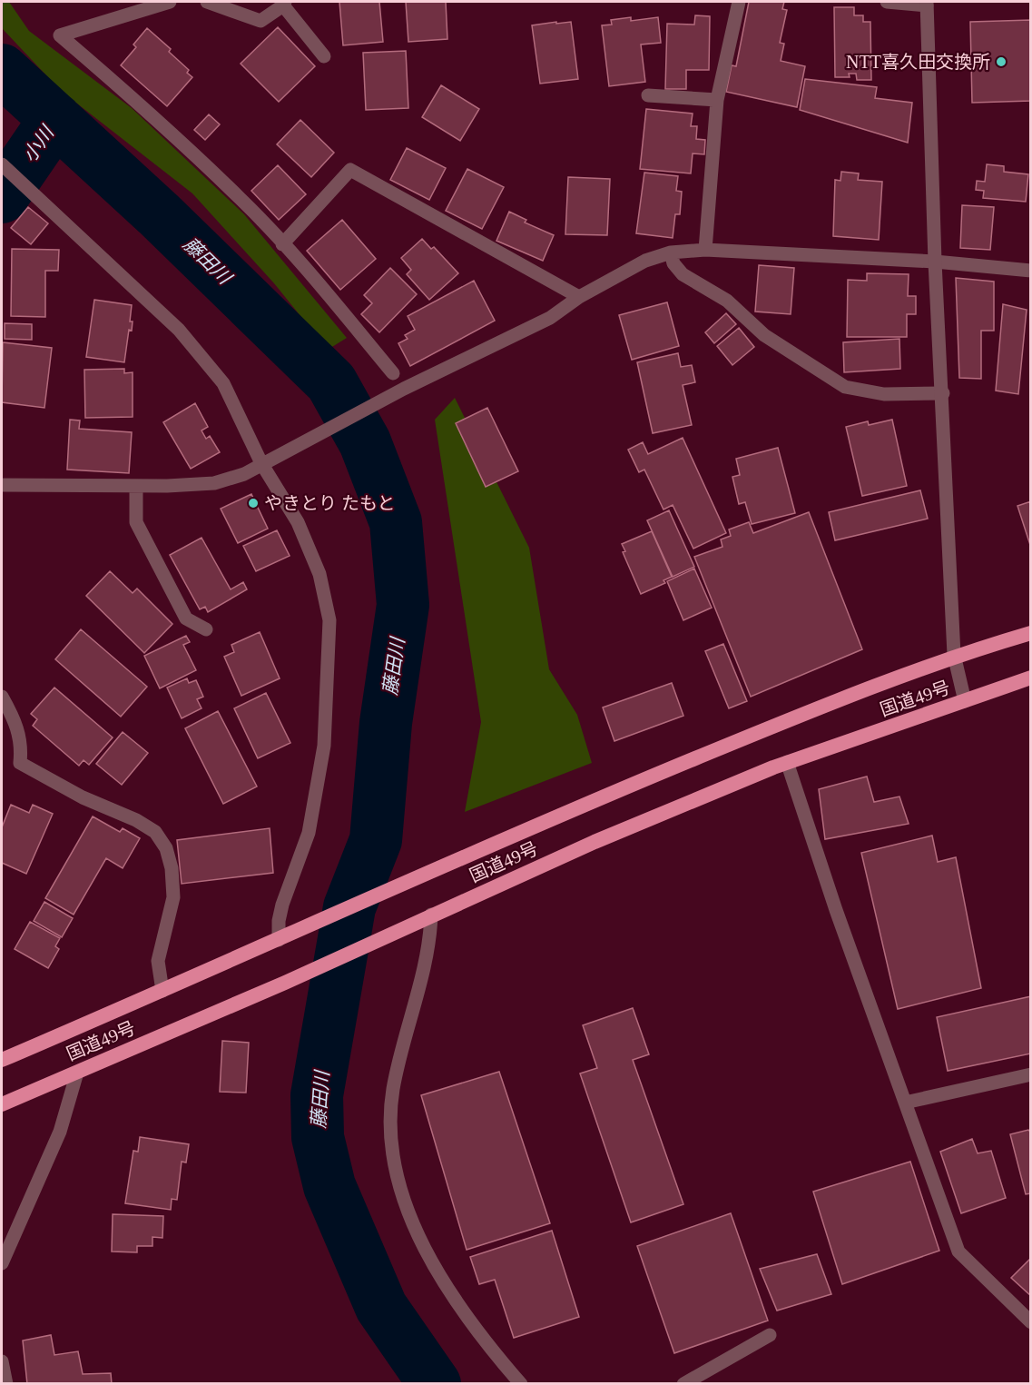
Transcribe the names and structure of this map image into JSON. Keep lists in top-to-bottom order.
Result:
{
  "streets": {
    "highway": ["国道49号"]
  },
  "water": ["小川", "藤田川"],
  "places": ["NTT喜久田交換所", "やきとり たもと"]
}
